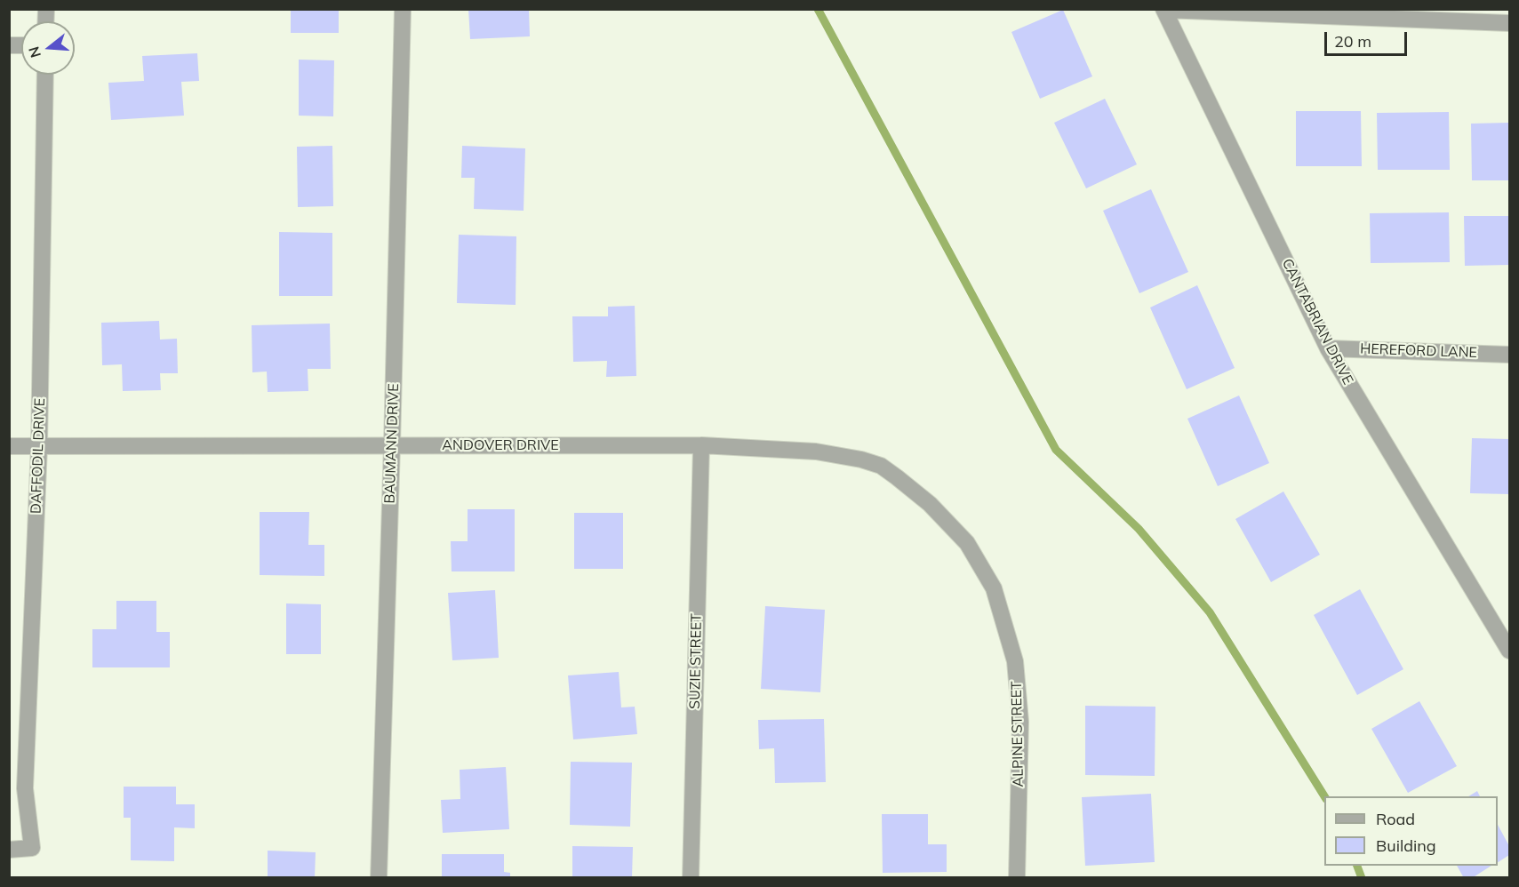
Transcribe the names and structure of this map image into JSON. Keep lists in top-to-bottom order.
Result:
{
  "streets": {
    "street": [
      "CANTABRIAN DRIVE",
      "HEREFORD LANE",
      "BAUMANN DRIVE",
      "ANDOVER DRIVE",
      "DAFFODIL DRIVE",
      "SUZIE STREET",
      "ALPINE STREET"
    ]
  },
  "crossings": [
    ["CANTABRIAN DRIVE", "HEREFORD LANE"],
    ["BAUMANN DRIVE", "ANDOVER DRIVE"],
    ["ANDOVER DRIVE", "DAFFODIL DRIVE"],
    ["ANDOVER DRIVE", "SUZIE STREET"],
    ["ANDOVER DRIVE", "ALPINE STREET"]
  ],
  "legend": ["Road", "Building"],
  "scale_bar": "20 m",
  "north": "left"
}
